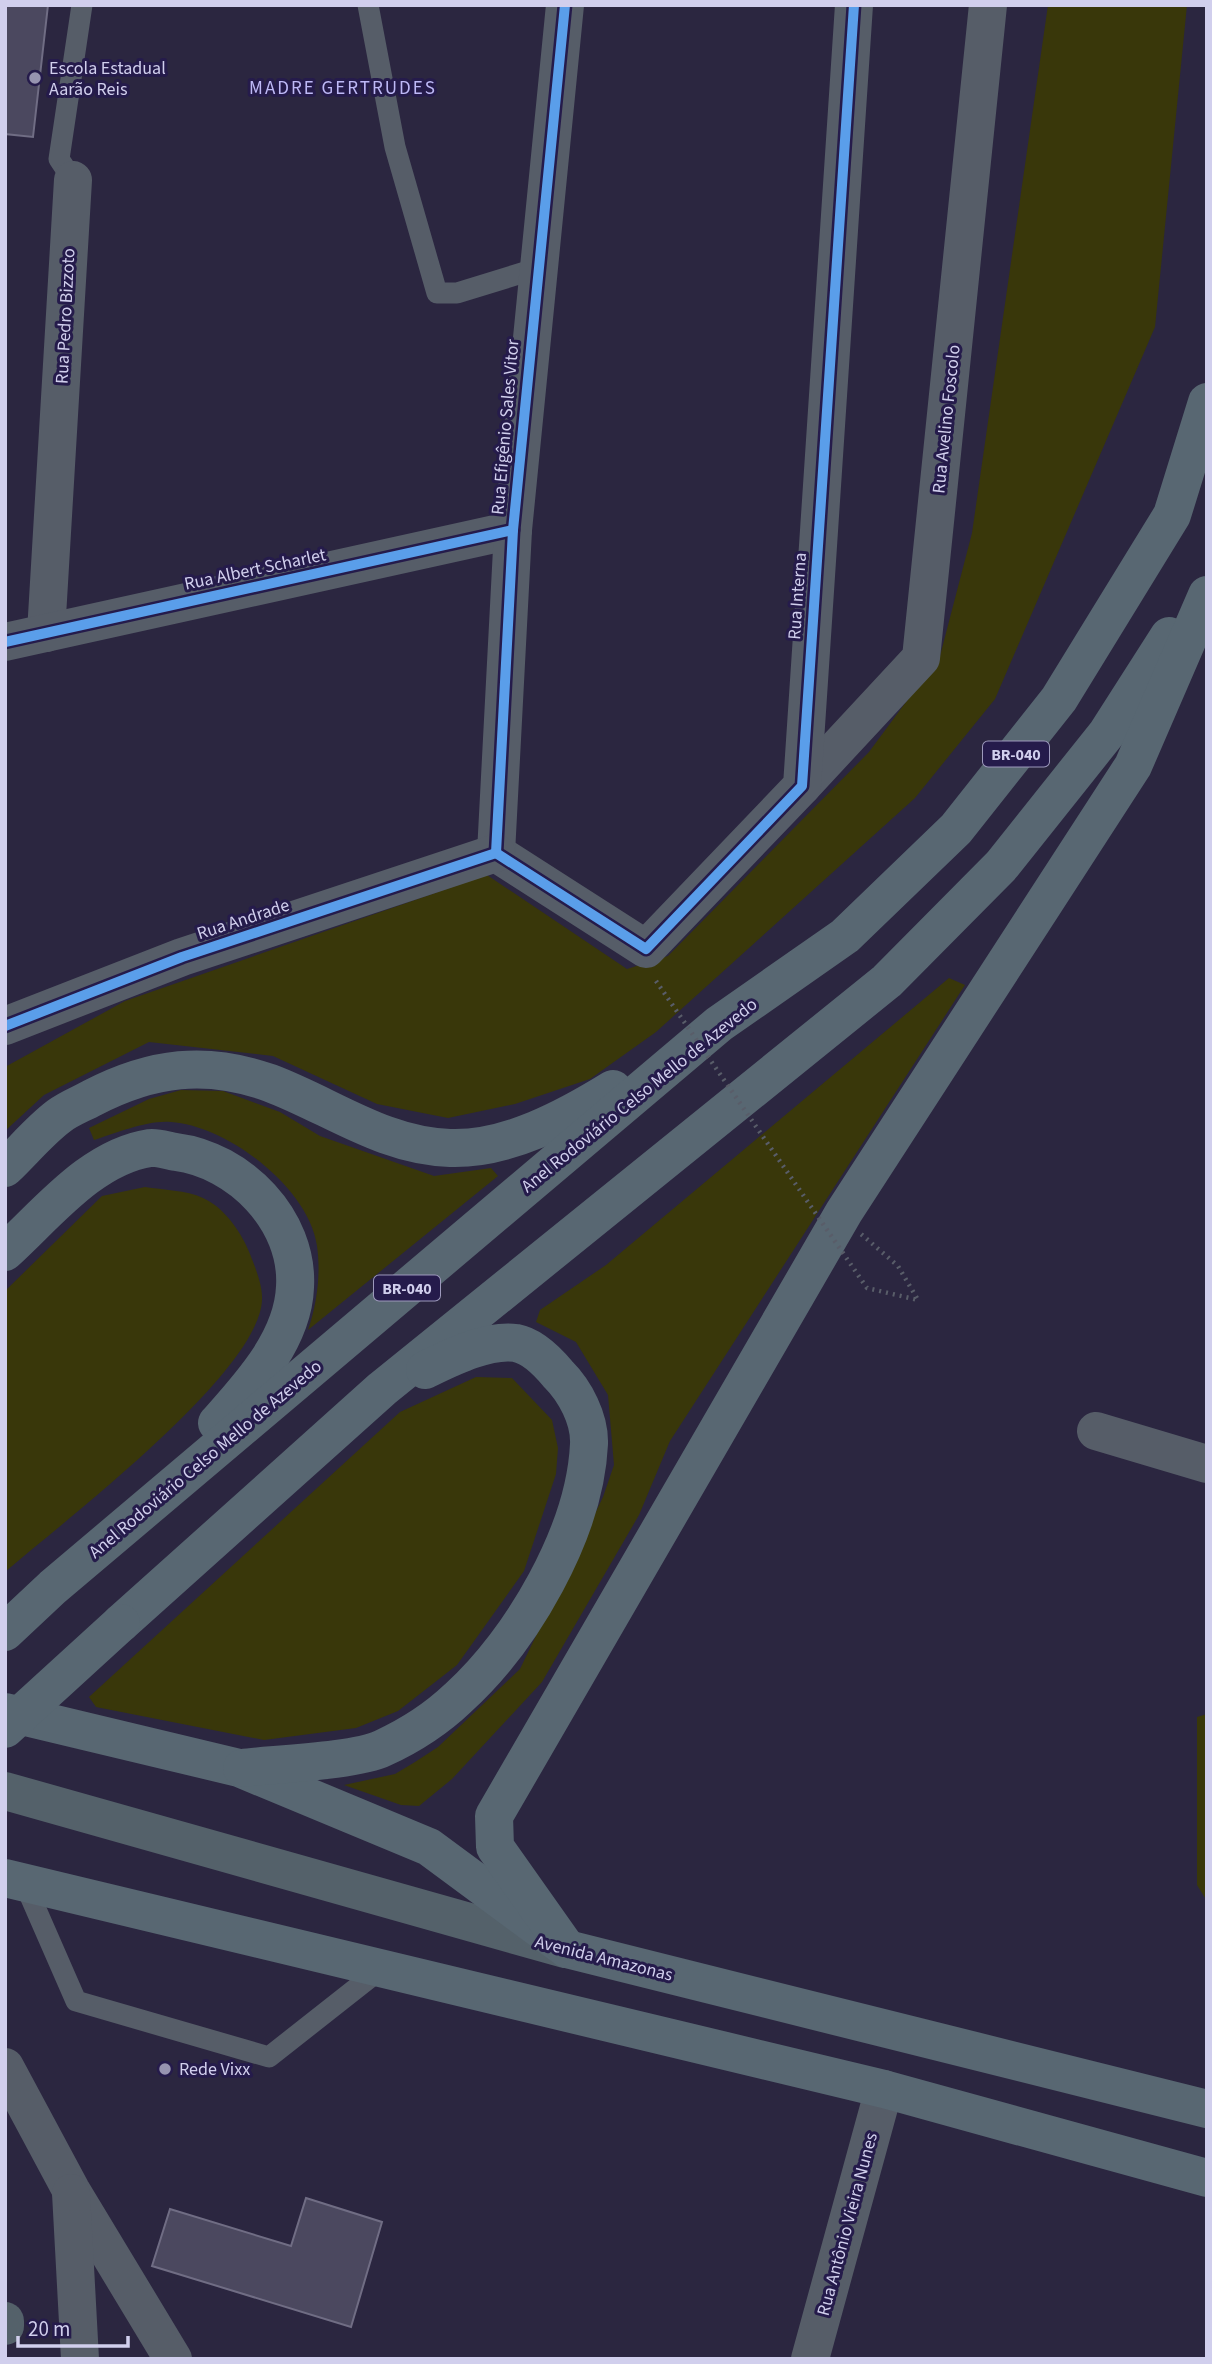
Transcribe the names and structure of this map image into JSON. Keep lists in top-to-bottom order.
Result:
{
  "streets": {
    "highway": ["BR-040", "Anel Rodoviário Celso Mello de Azevedo", "Avenida Amazonas"],
    "street": [
      "Rua Pedro Bizzoto",
      "Rua Avelino Foscolo",
      "Rua Efigênio Sales Vitor",
      "Rua Albert Scharlet",
      "Rua Interna",
      "Rua Andrade",
      "Rua Antônio Vieira Nunes"
    ]
  },
  "crossings": [
    ["Rua Pedro Bizzoto", "Rua Albert Scharlet"],
    ["Rua Avelino Foscolo", "Rua Interna"],
    ["Rua Efigênio Sales Vitor", "Rua Albert Scharlet"],
    ["Rua Efigênio Sales Vitor", "Rua Andrade"]
  ],
  "districts": ["MADRE GERTRUDES"],
  "places": ["Escola Estadual Aarão Reis", "Rede Vixx"],
  "scale_bar": "20 m"
}
